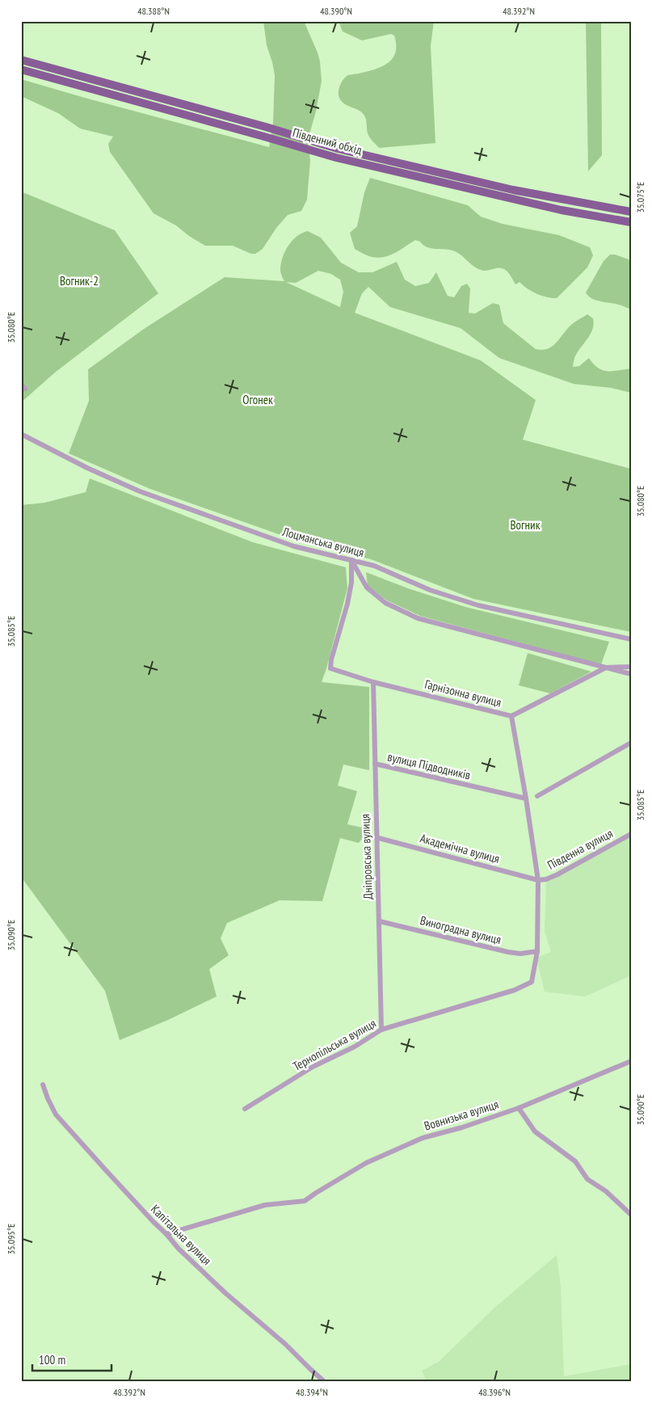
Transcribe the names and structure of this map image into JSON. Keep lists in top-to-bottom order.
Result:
{
  "streets": {
    "main road": ["Південний обхід"],
    "street": [
      "Лоцманська вулиця",
      "Гарнізонна вулиця",
      "вулиця Підводників",
      "Академічна вулиця",
      "Південна вулиця",
      "Дніпровська вулиця",
      "Виноградна вулиця",
      "Тернопільська вулиця",
      "Вовнизька вулиця",
      "Капітальна вулиця"
    ]
  },
  "crossings": [
    ["Лоцманська вулиця", "Гарнізонна вулиця"],
    ["Гарнізонна вулиця", "Дніпровська вулиця"],
    ["вулиця Підводників", "Дніпровська вулиця"],
    ["Академічна вулиця", "Південна вулиця"],
    ["Академічна вулиця", "Дніпровська вулиця"],
    ["Дніпровська вулиця", "Виноградна вулиця"],
    ["Дніпровська вулиця", "Тернопільська вулиця"],
    ["Виноградна вулиця", "Тернопільська вулиця"],
    ["Вовнизька вулиця", "Капітальна вулиця"]
  ],
  "parks": ["Вогник-2", "Огонек", "Вогник"],
  "scale_bar": "100 m",
  "coordinates": [
    "48.388°N",
    "48.390°N",
    "48.392°N",
    "35.075°E",
    "35.080°E",
    "35.085°E",
    "35.090°E",
    "35.095°E",
    "48.394°N",
    "48.396°N"
  ]
}
